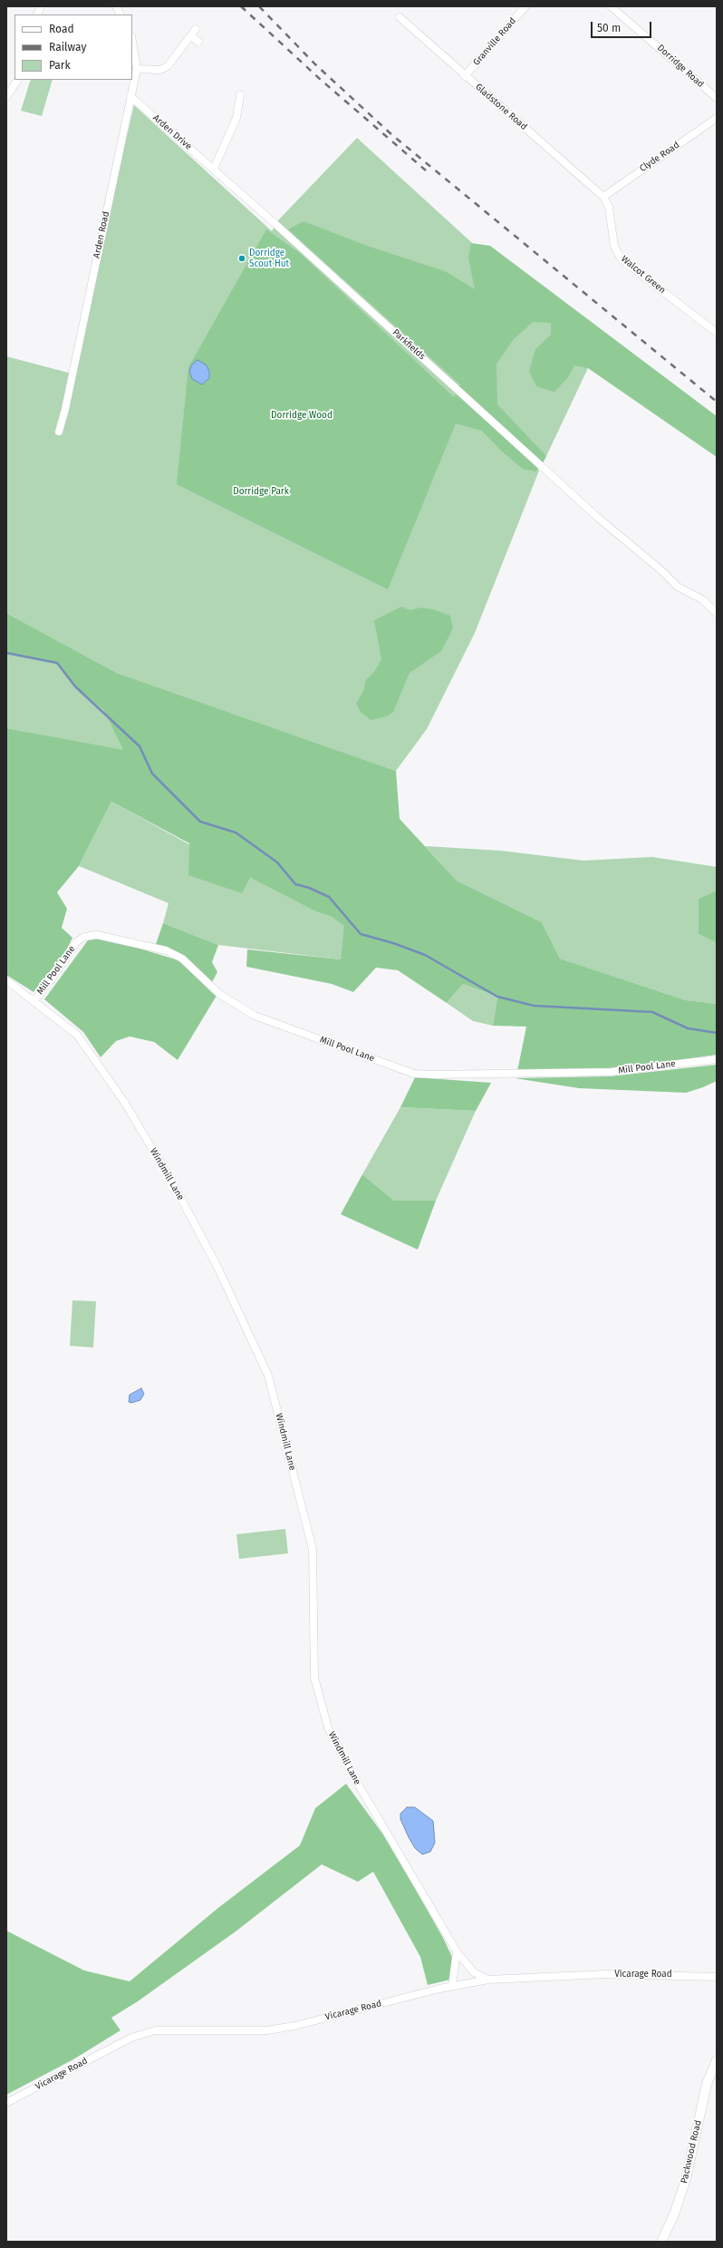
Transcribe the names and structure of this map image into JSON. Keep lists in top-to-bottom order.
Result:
{
  "streets": {
    "street": [
      "Granville Road",
      "Dorridge Road",
      "Gladstone Road",
      "Arden Drive",
      "Clyde Road",
      "Arden Road",
      "Walcot Green",
      "Parkfields",
      "Mill Pool Lane",
      "Windmill Lane",
      "Vicarage Road",
      "Packwood Road"
    ]
  },
  "crossings": [
    ["Granville Road", "Gladstone Road"],
    ["Gladstone Road", "Clyde Road"],
    ["Gladstone Road", "Walcot Green"],
    ["Arden Drive", "Arden Road"],
    ["Arden Drive", "Parkfields"],
    ["Clyde Road", "Walcot Green"],
    ["Mill Pool Lane", "Windmill Lane"],
    ["Windmill Lane", "Vicarage Road"]
  ],
  "parks": ["Dorridge Wood", "Dorridge Park"],
  "places": ["Dorridge Scout Hut"],
  "legend": ["Road", "Railway", "Park"],
  "scale_bar": "50 m"
}
